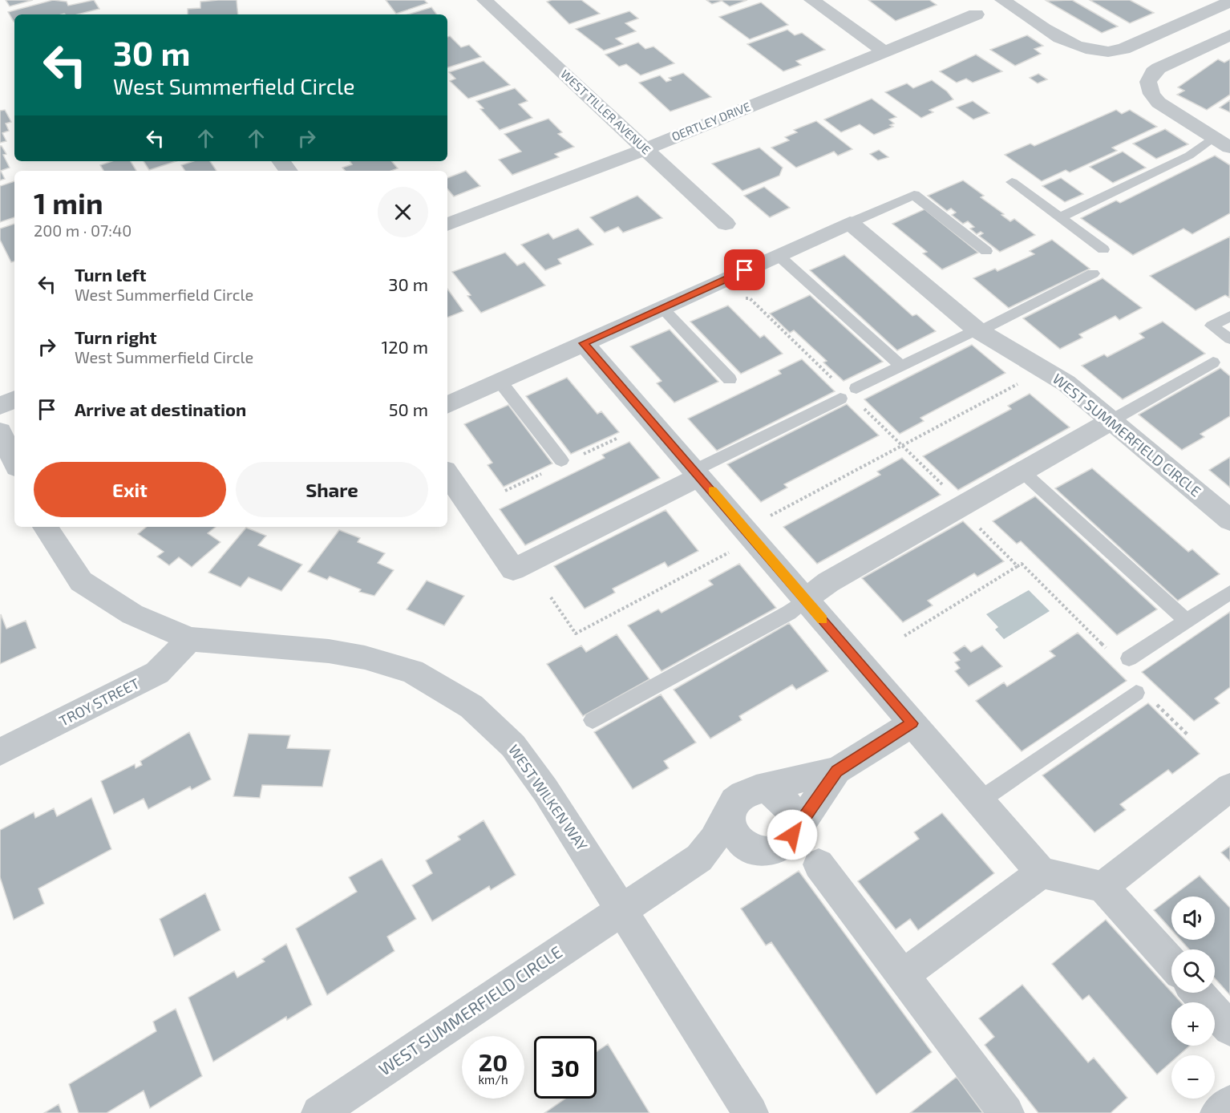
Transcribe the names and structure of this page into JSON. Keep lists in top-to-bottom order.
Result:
{
  "streets": {
    "street": [
      "WEST TILLER AVENUE",
      "OERTLEY DRIVE",
      "WEST SUMMERFIELD CIRCLE",
      "TROY STREET",
      "WEST WILKEN WAY"
    ]
  },
  "crossings": [
    ["WEST TILLER AVENUE", "OERTLEY DRIVE"],
    ["WEST SUMMERFIELD CIRCLE", "WEST WILKEN WAY"],
    ["TROY STREET", "WEST WILKEN WAY"]
  ],
  "page": {
    "turn": ["30 m", "West Summerfield Circle"],
    "heading": ["1 min", "200 m · 07:40"],
    "list": [
      {
        "name": "Turn left",
        "note": "West Summerfield Circle",
        "value": "30 m"
      },
      {
        "name": "Turn right",
        "note": "West Summerfield Circle",
        "value": "120 m"
      },
      {
        "name": "Arrive at destination",
        "value": "50 m"
      }
    ],
    "buttons": ["Exit", "Share"],
    "map_buttons": ["+", "−"],
    "speed": "20 km/h",
    "limit": "30"
  }
}
